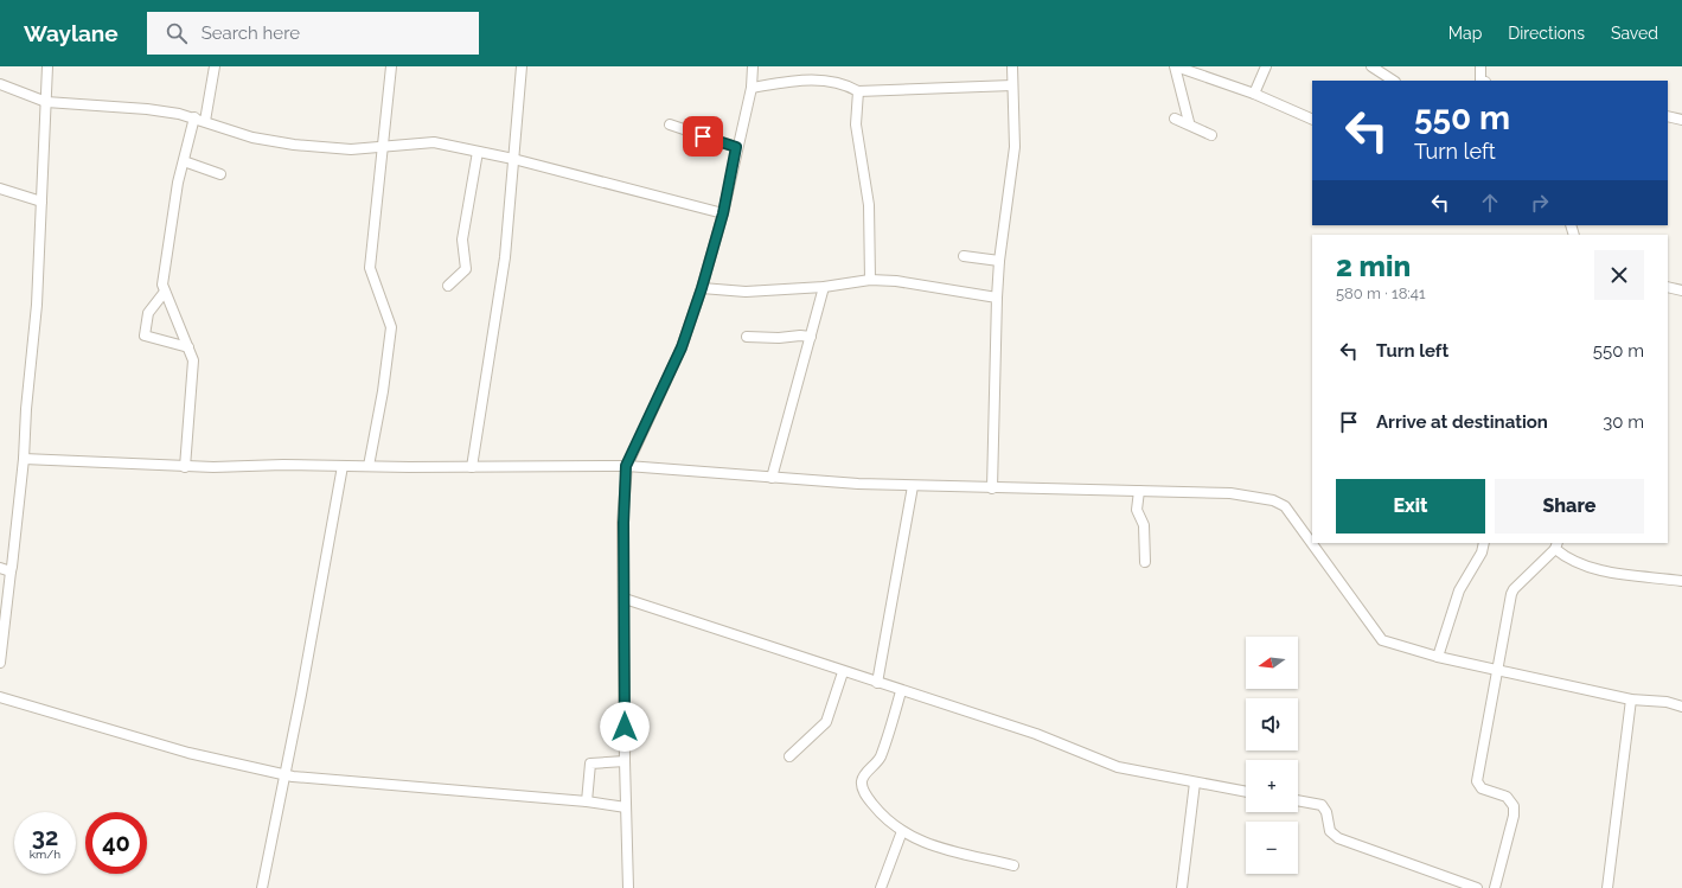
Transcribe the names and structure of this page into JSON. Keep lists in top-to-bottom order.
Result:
{
  "north": "left",
  "page": {
    "header": "Waylane",
    "search": "Search here",
    "nav": ["Map", "Directions", "Saved"],
    "turn": ["550 m", "Turn left"],
    "heading": ["2 min", "580 m · 18:41"],
    "list": [
      {
        "name": "Turn left",
        "value": "550 m"
      },
      {
        "name": "Arrive at destination",
        "value": "30 m"
      }
    ],
    "buttons": ["Exit", "Share"],
    "map_buttons": ["+", "−"],
    "speed": "32 km/h",
    "limit": "40"
  }
}
